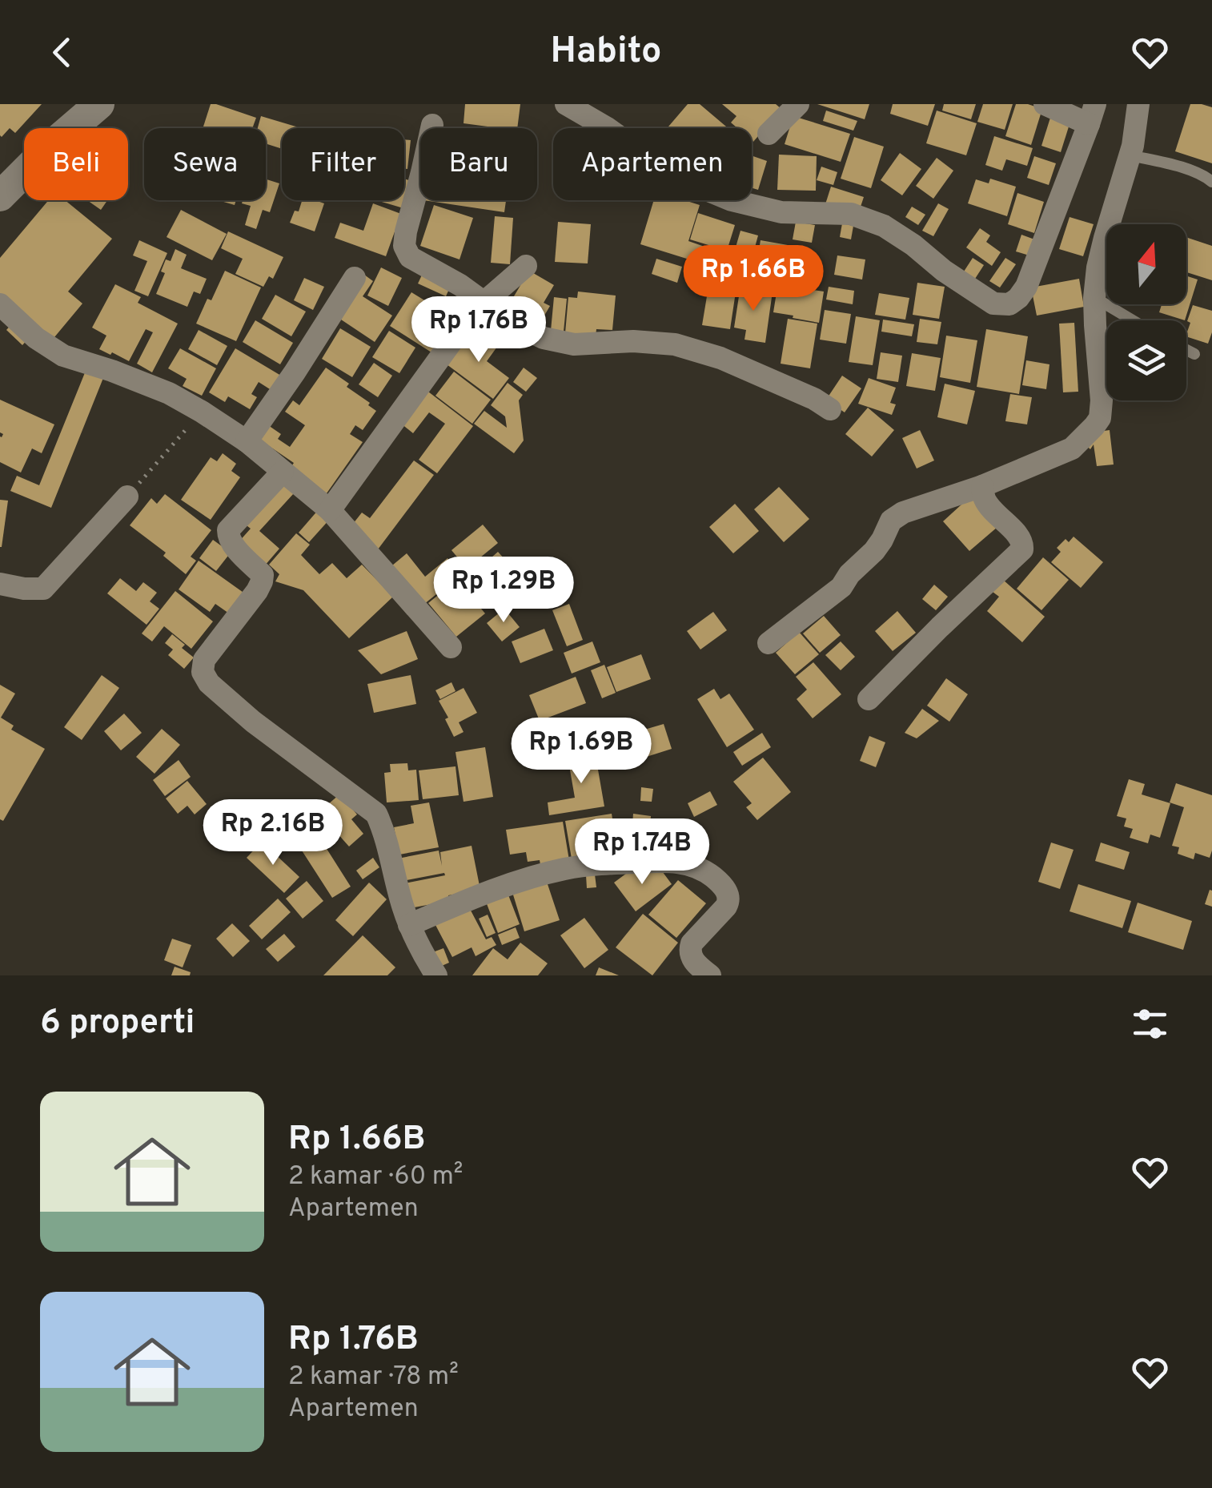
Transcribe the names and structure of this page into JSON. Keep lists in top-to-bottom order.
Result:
{
  "north": "top",
  "page": {
    "header": "Habito",
    "chip": [
      "Beli",
      "Sewa",
      "Filter",
      "Baru",
      "Apartemen"
    ],
    "price": [
      "Rp 1.66B",
      "Rp 1.76B",
      "Rp 1.29B",
      "Rp 1.69B",
      "Rp 2.16B",
      "Rp 1.74B"
    ],
    "heading": "6 properti",
    "list": [
      {
        "name": "Rp 1.66B",
        "note": "2 kamar · 60 m² · Apartemen"
      },
      {
        "name": "Rp 1.76B",
        "note": "2 kamar · 78 m² · Apartemen"
      }
    ]
  }
}
